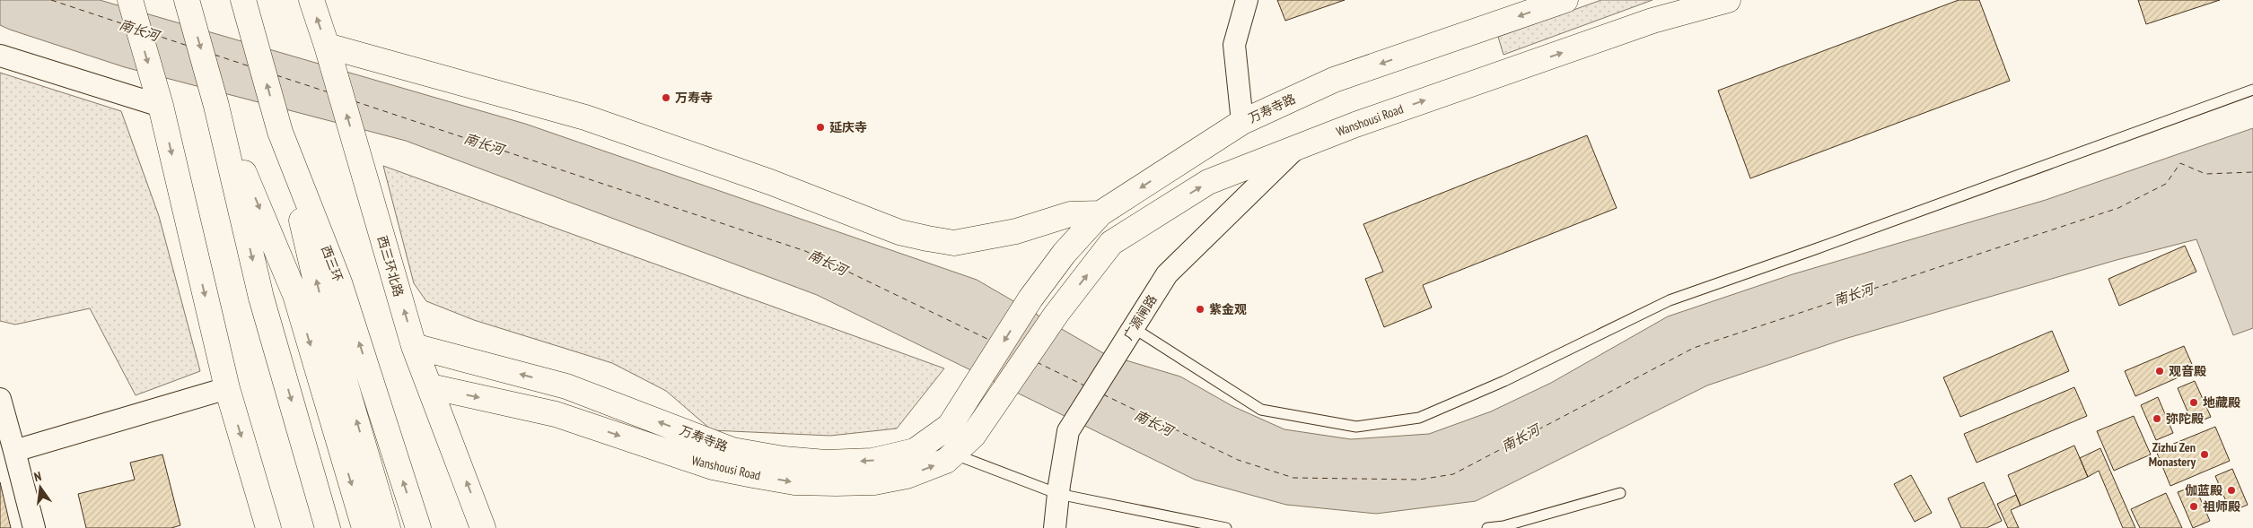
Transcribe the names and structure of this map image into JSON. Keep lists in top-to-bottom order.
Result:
{
  "streets": {
    "main road": [
      "万寿寺路",
      "Wanshousi Road",
      "西三环",
      "西三环北路"
    ],
    "street": ["广源闸路"]
  },
  "crossings": [
    ["万寿寺路", "西三环北路"],
    ["Wanshousi Road", "西三环北路"],
    ["Wanshousi Road", "广源闸路"]
  ],
  "one_way": ["万寿寺路", "Wanshousi Road"],
  "water": ["南长河"],
  "places": [
    "万寿寺",
    "延庆寺",
    "紫金观",
    "观音殿",
    "地藏殿",
    "弥陀殿",
    "Zizhu Zen Monastery",
    "伽蓝殿",
    "祖师殿"
  ],
  "north": "top"
}
